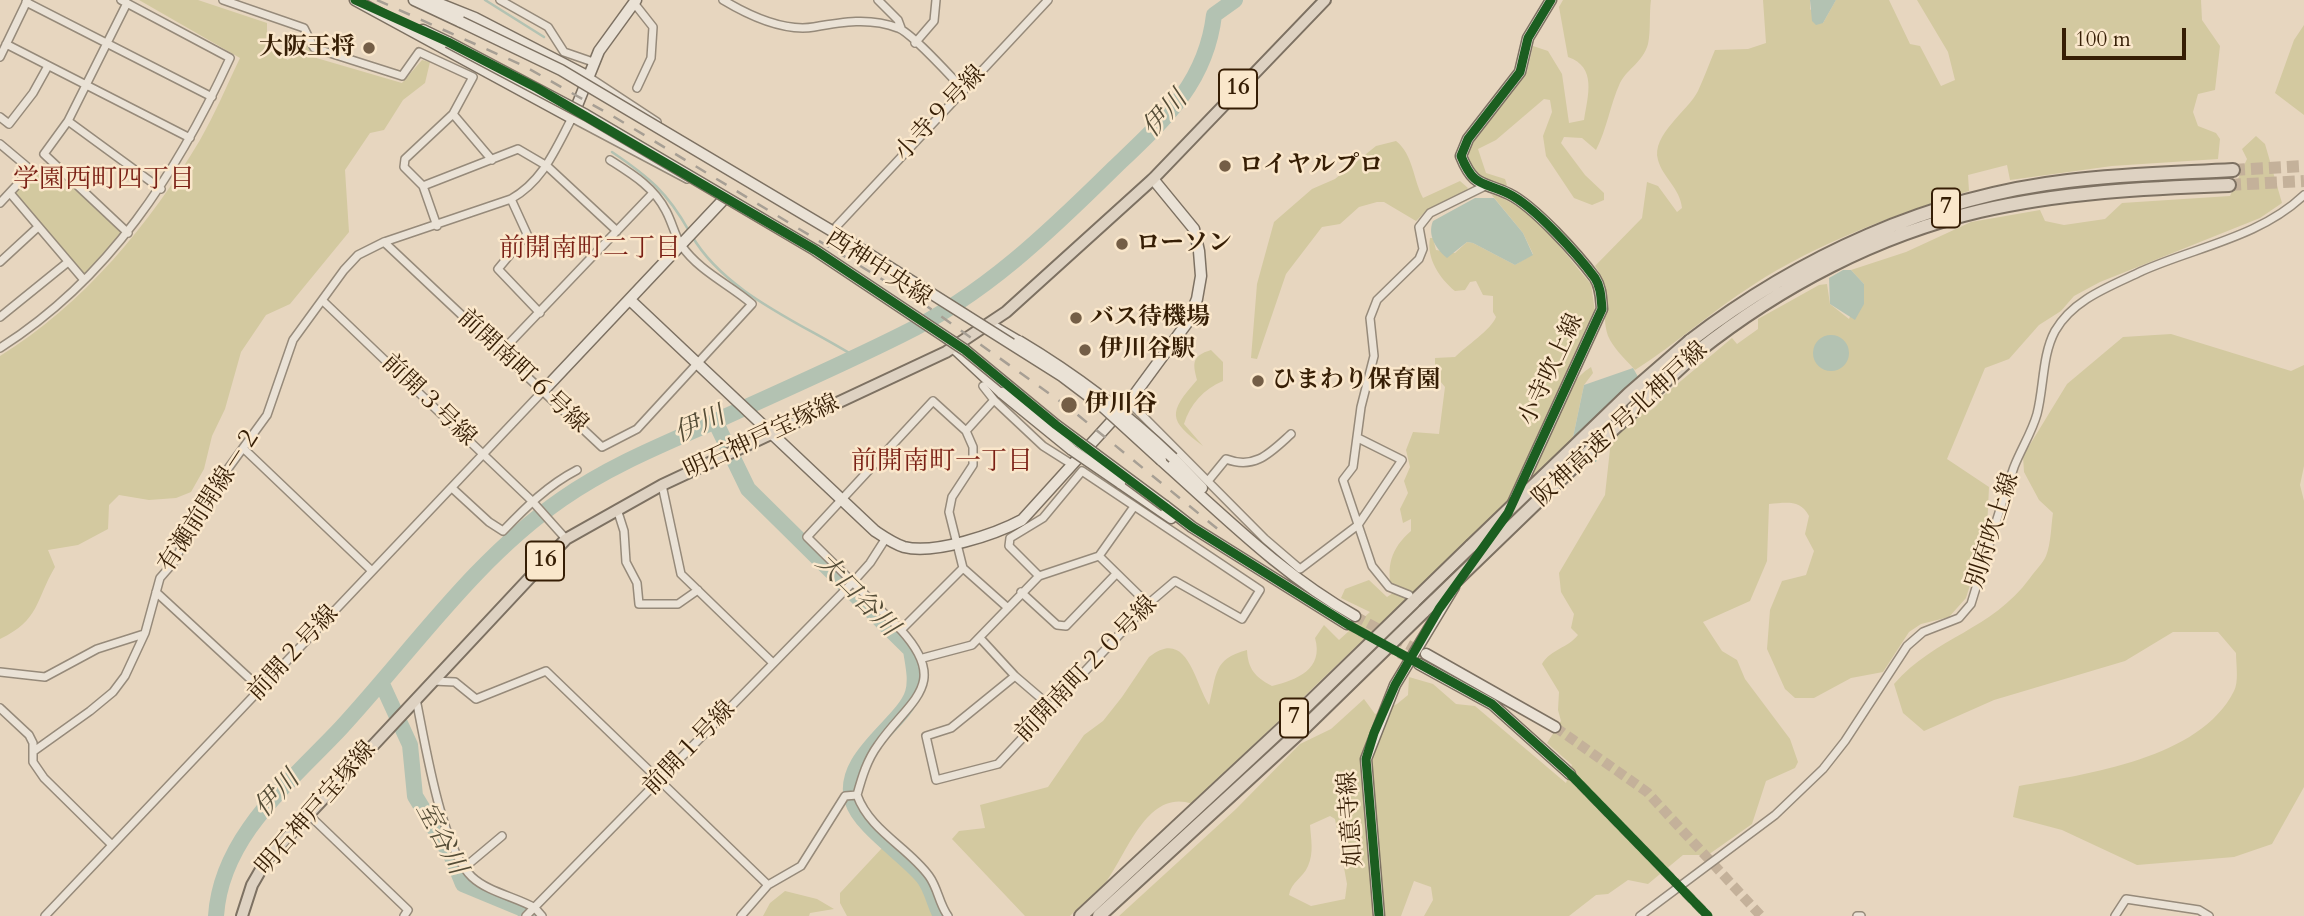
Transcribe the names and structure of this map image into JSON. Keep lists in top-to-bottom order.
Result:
{
  "streets": {
    "highway": ["7", "阪神高速7号北神戸線"],
    "main road": ["16", "明石神戸宝塚線"],
    "street": [
      "小寺９号線",
      "西神中央線",
      "小寺吹上線",
      "前開南町６号線",
      "前開３号線",
      "有瀬前開線－２",
      "別府吹上線",
      "前開２号線",
      "前開南町２０号線",
      "前開１号線",
      "如意寺線"
    ]
  },
  "crossings": [
    ["小寺９号線", "西神中央線"],
    ["西神中央線", "明石神戸宝塚線"],
    ["西神中央線", "有瀬前開線－２"],
    ["小寺吹上線", "如意寺線"],
    ["前開南町６号線", "有瀬前開線－２"],
    ["前開南町６号線", "前開２号線"],
    ["前開３号線", "明石神戸宝塚線"],
    ["前開３号線", "有瀬前開線－２"],
    ["前開３号線", "前開２号線"]
  ],
  "districts": ["学園西町四丁目", "前開南町二丁目", "前開南町一丁目"],
  "water": ["伊川", "大口谷川", "室谷川"],
  "places": [
    "大阪王将",
    "ロイヤルプロ",
    "ローソン",
    "バス待機場",
    "伊川谷駅",
    "ひまわり保育園",
    "伊川谷"
  ],
  "scale_bar": "100 m"
}
